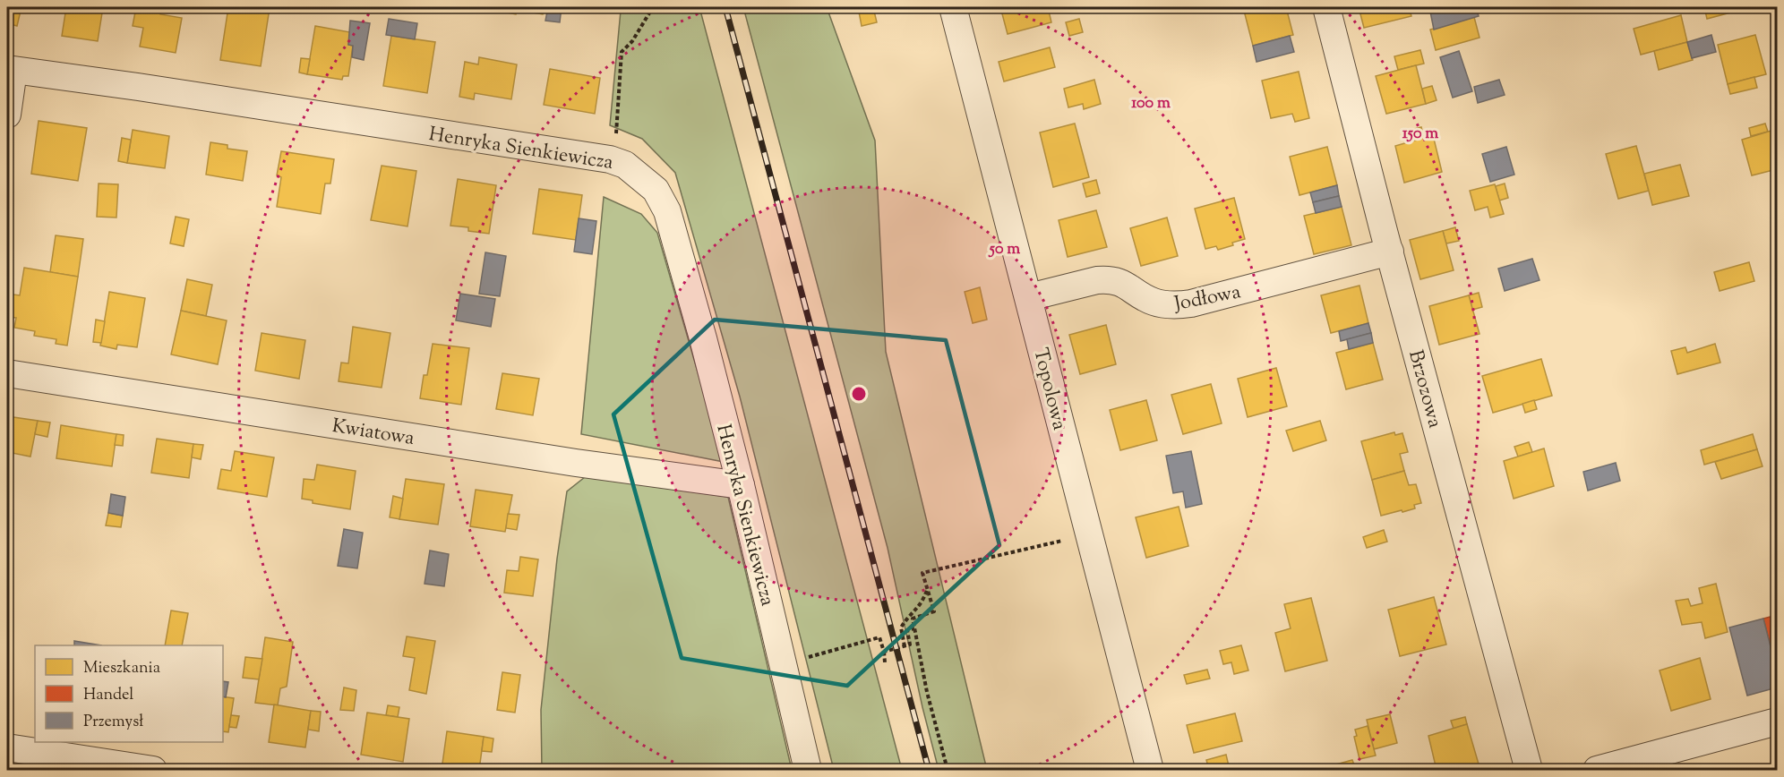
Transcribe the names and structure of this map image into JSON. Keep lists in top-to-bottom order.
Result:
{
  "streets": {
    "street": [
      "Henryka Sienkiewicza",
      "Jodłowa",
      "Topolowa",
      "Brzozowa",
      "Kwiatowa"
    ]
  },
  "crossings": [
    ["Henryka Sienkiewicza", "Kwiatowa"],
    ["Jodłowa", "Topolowa"],
    ["Jodłowa", "Brzozowa"]
  ],
  "legend": ["Mieszkania", "Handel", "Przemysł"],
  "rings": ["100 m", "150 m", "50 m"]
}
